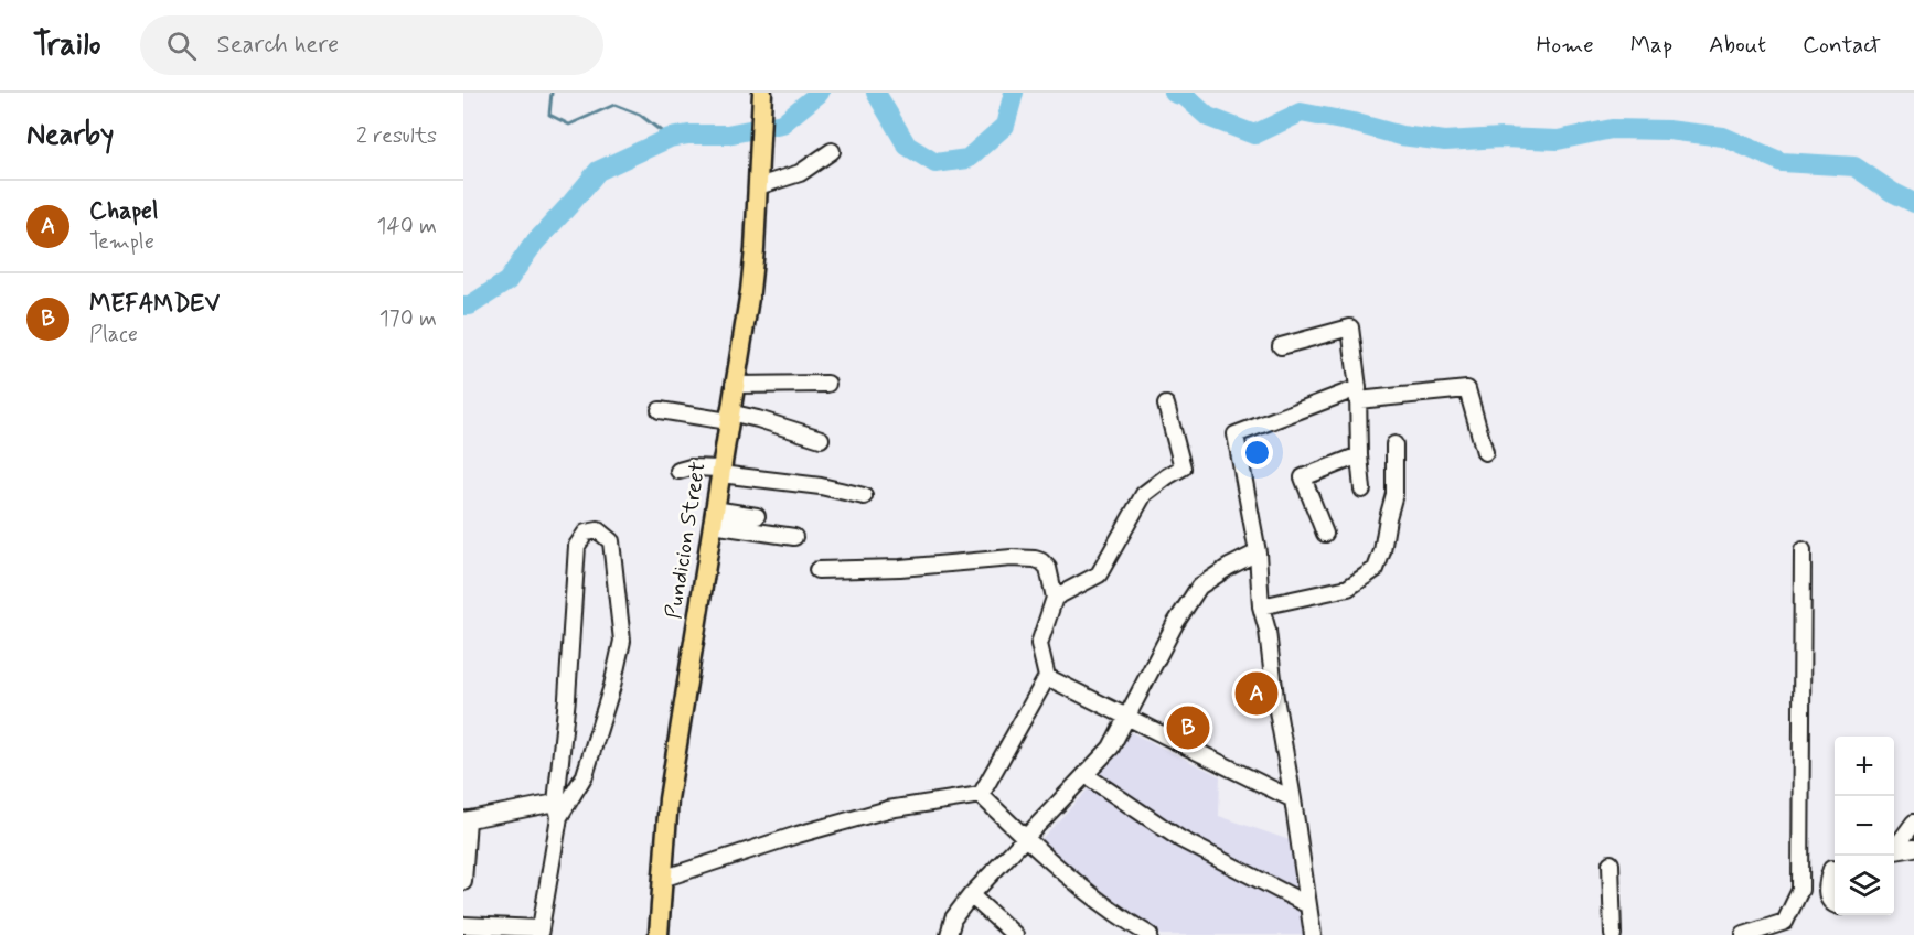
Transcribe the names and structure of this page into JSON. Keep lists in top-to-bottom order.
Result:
{
  "streets": {
    "main road": ["Pundicion Street"]
  },
  "page": {
    "header": "Trailo",
    "search": "Search here",
    "nav": [
      "Home",
      "Map",
      "About",
      "Contact"
    ],
    "heading": ["Nearby", "2 results"],
    "list": [
      {
        "mark": "A",
        "name": "Chapel",
        "note": "Temple",
        "value": "140 m"
      },
      {
        "mark": "B",
        "name": "MEFAMDEV",
        "note": "Place",
        "value": "170 m"
      }
    ],
    "pins": ["A", "B"],
    "map_buttons": ["+", "−"]
  }
}
